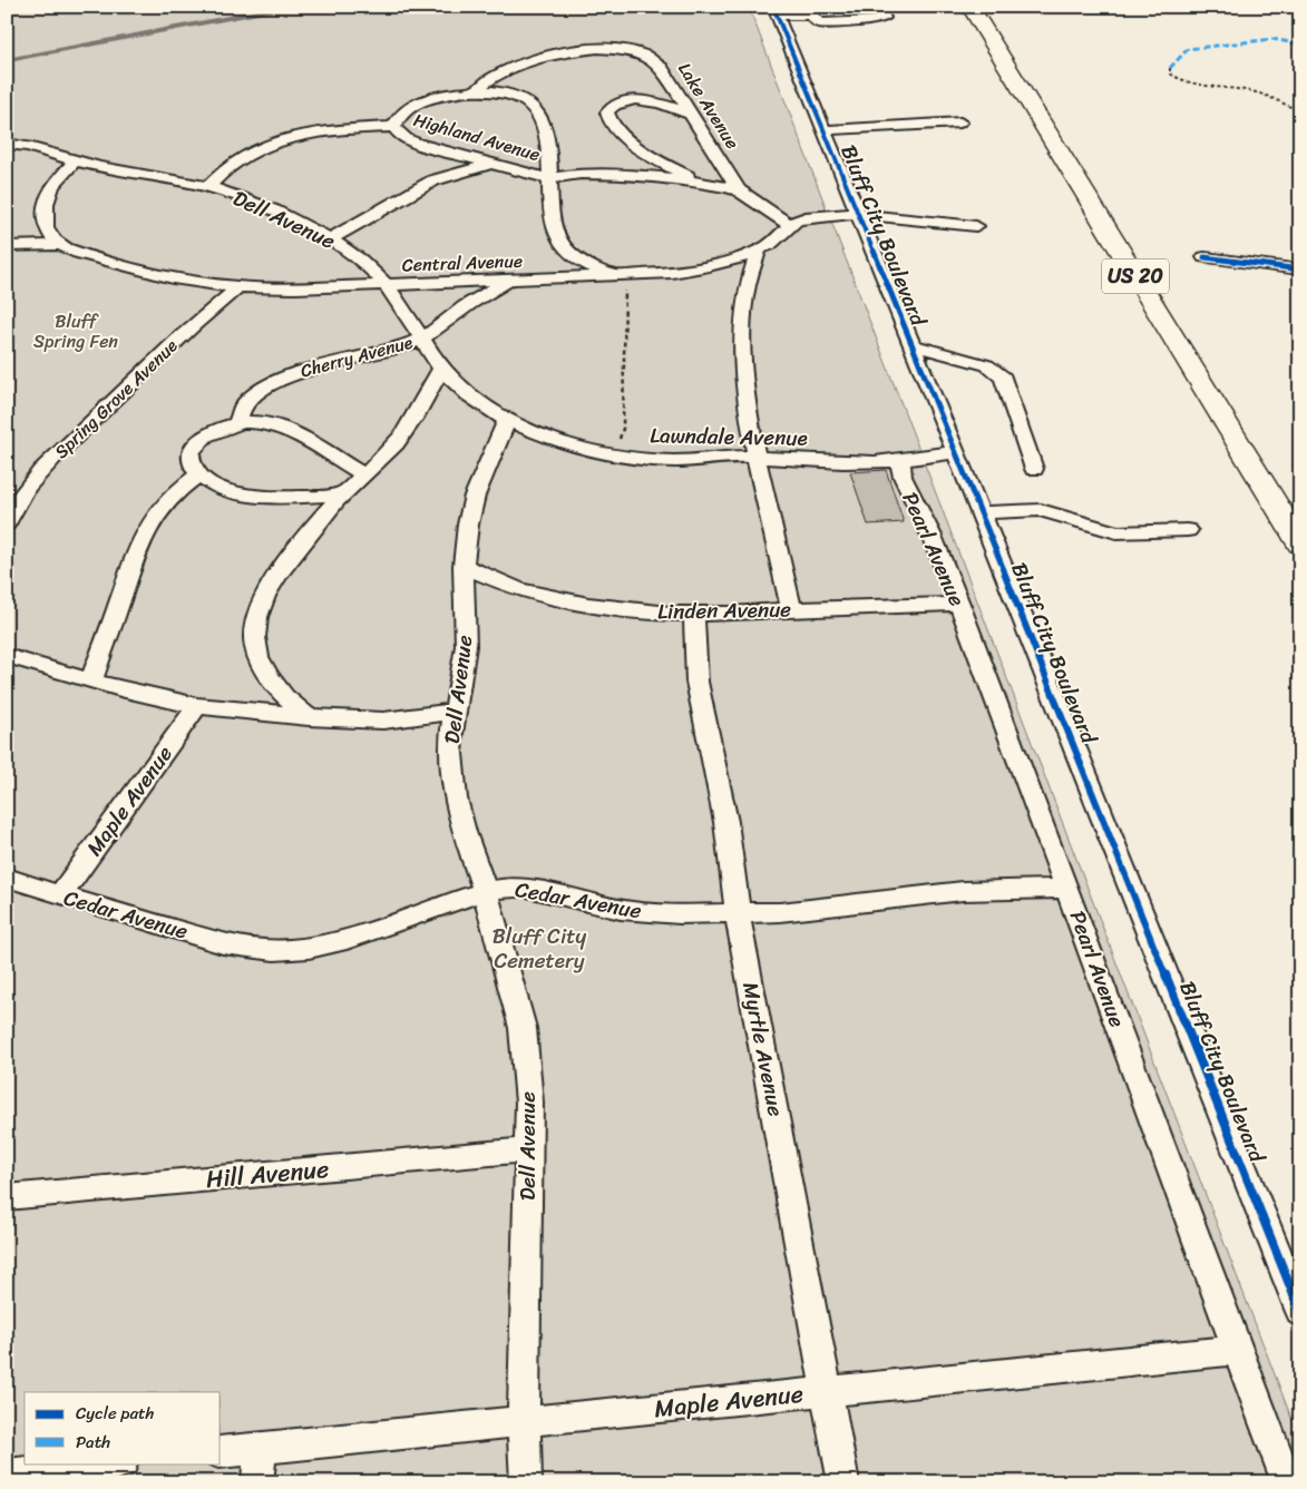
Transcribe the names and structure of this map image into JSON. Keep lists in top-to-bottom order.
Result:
{
  "streets": {
    "highway": ["US 20"],
    "street": [
      "Lake Avenue",
      "Highland Avenue",
      "Dell Avenue",
      "Bluff City Boulevard",
      "Central Avenue",
      "Cherry Avenue",
      "Spring Grove Avenue",
      "Lawndale Avenue",
      "Pearl Avenue",
      "Linden Avenue",
      "Maple Avenue",
      "Cedar Avenue",
      "Myrtle Avenue",
      "Hill Avenue"
    ]
  },
  "crossings": [
    ["Lake Avenue", "Highland Avenue"],
    ["Highland Avenue", "Central Avenue"],
    ["Dell Avenue", "Central Avenue"],
    ["Dell Avenue", "Cherry Avenue"],
    ["Dell Avenue", "Lawndale Avenue"],
    ["Dell Avenue", "Linden Avenue"],
    ["Dell Avenue", "Maple Avenue"],
    ["Dell Avenue", "Cedar Avenue"],
    ["Dell Avenue", "Hill Avenue"],
    ["Bluff City Boulevard", "Central Avenue"],
    ["Bluff City Boulevard", "Lawndale Avenue"],
    ["Central Avenue", "Cherry Avenue"],
    ["Central Avenue", "Spring Grove Avenue"],
    ["Lawndale Avenue", "Pearl Avenue"],
    ["Pearl Avenue", "Linden Avenue"],
    ["Pearl Avenue", "Maple Avenue"],
    ["Pearl Avenue", "Cedar Avenue"],
    ["Linden Avenue", "Myrtle Avenue"],
    ["Maple Avenue", "Cedar Avenue"],
    ["Maple Avenue", "Myrtle Avenue"],
    ["Cedar Avenue", "Myrtle Avenue"]
  ],
  "parks": ["Bluff Spring Fen", "Bluff City Cemetery"],
  "legend": ["Cycle path", "Path"]
}
